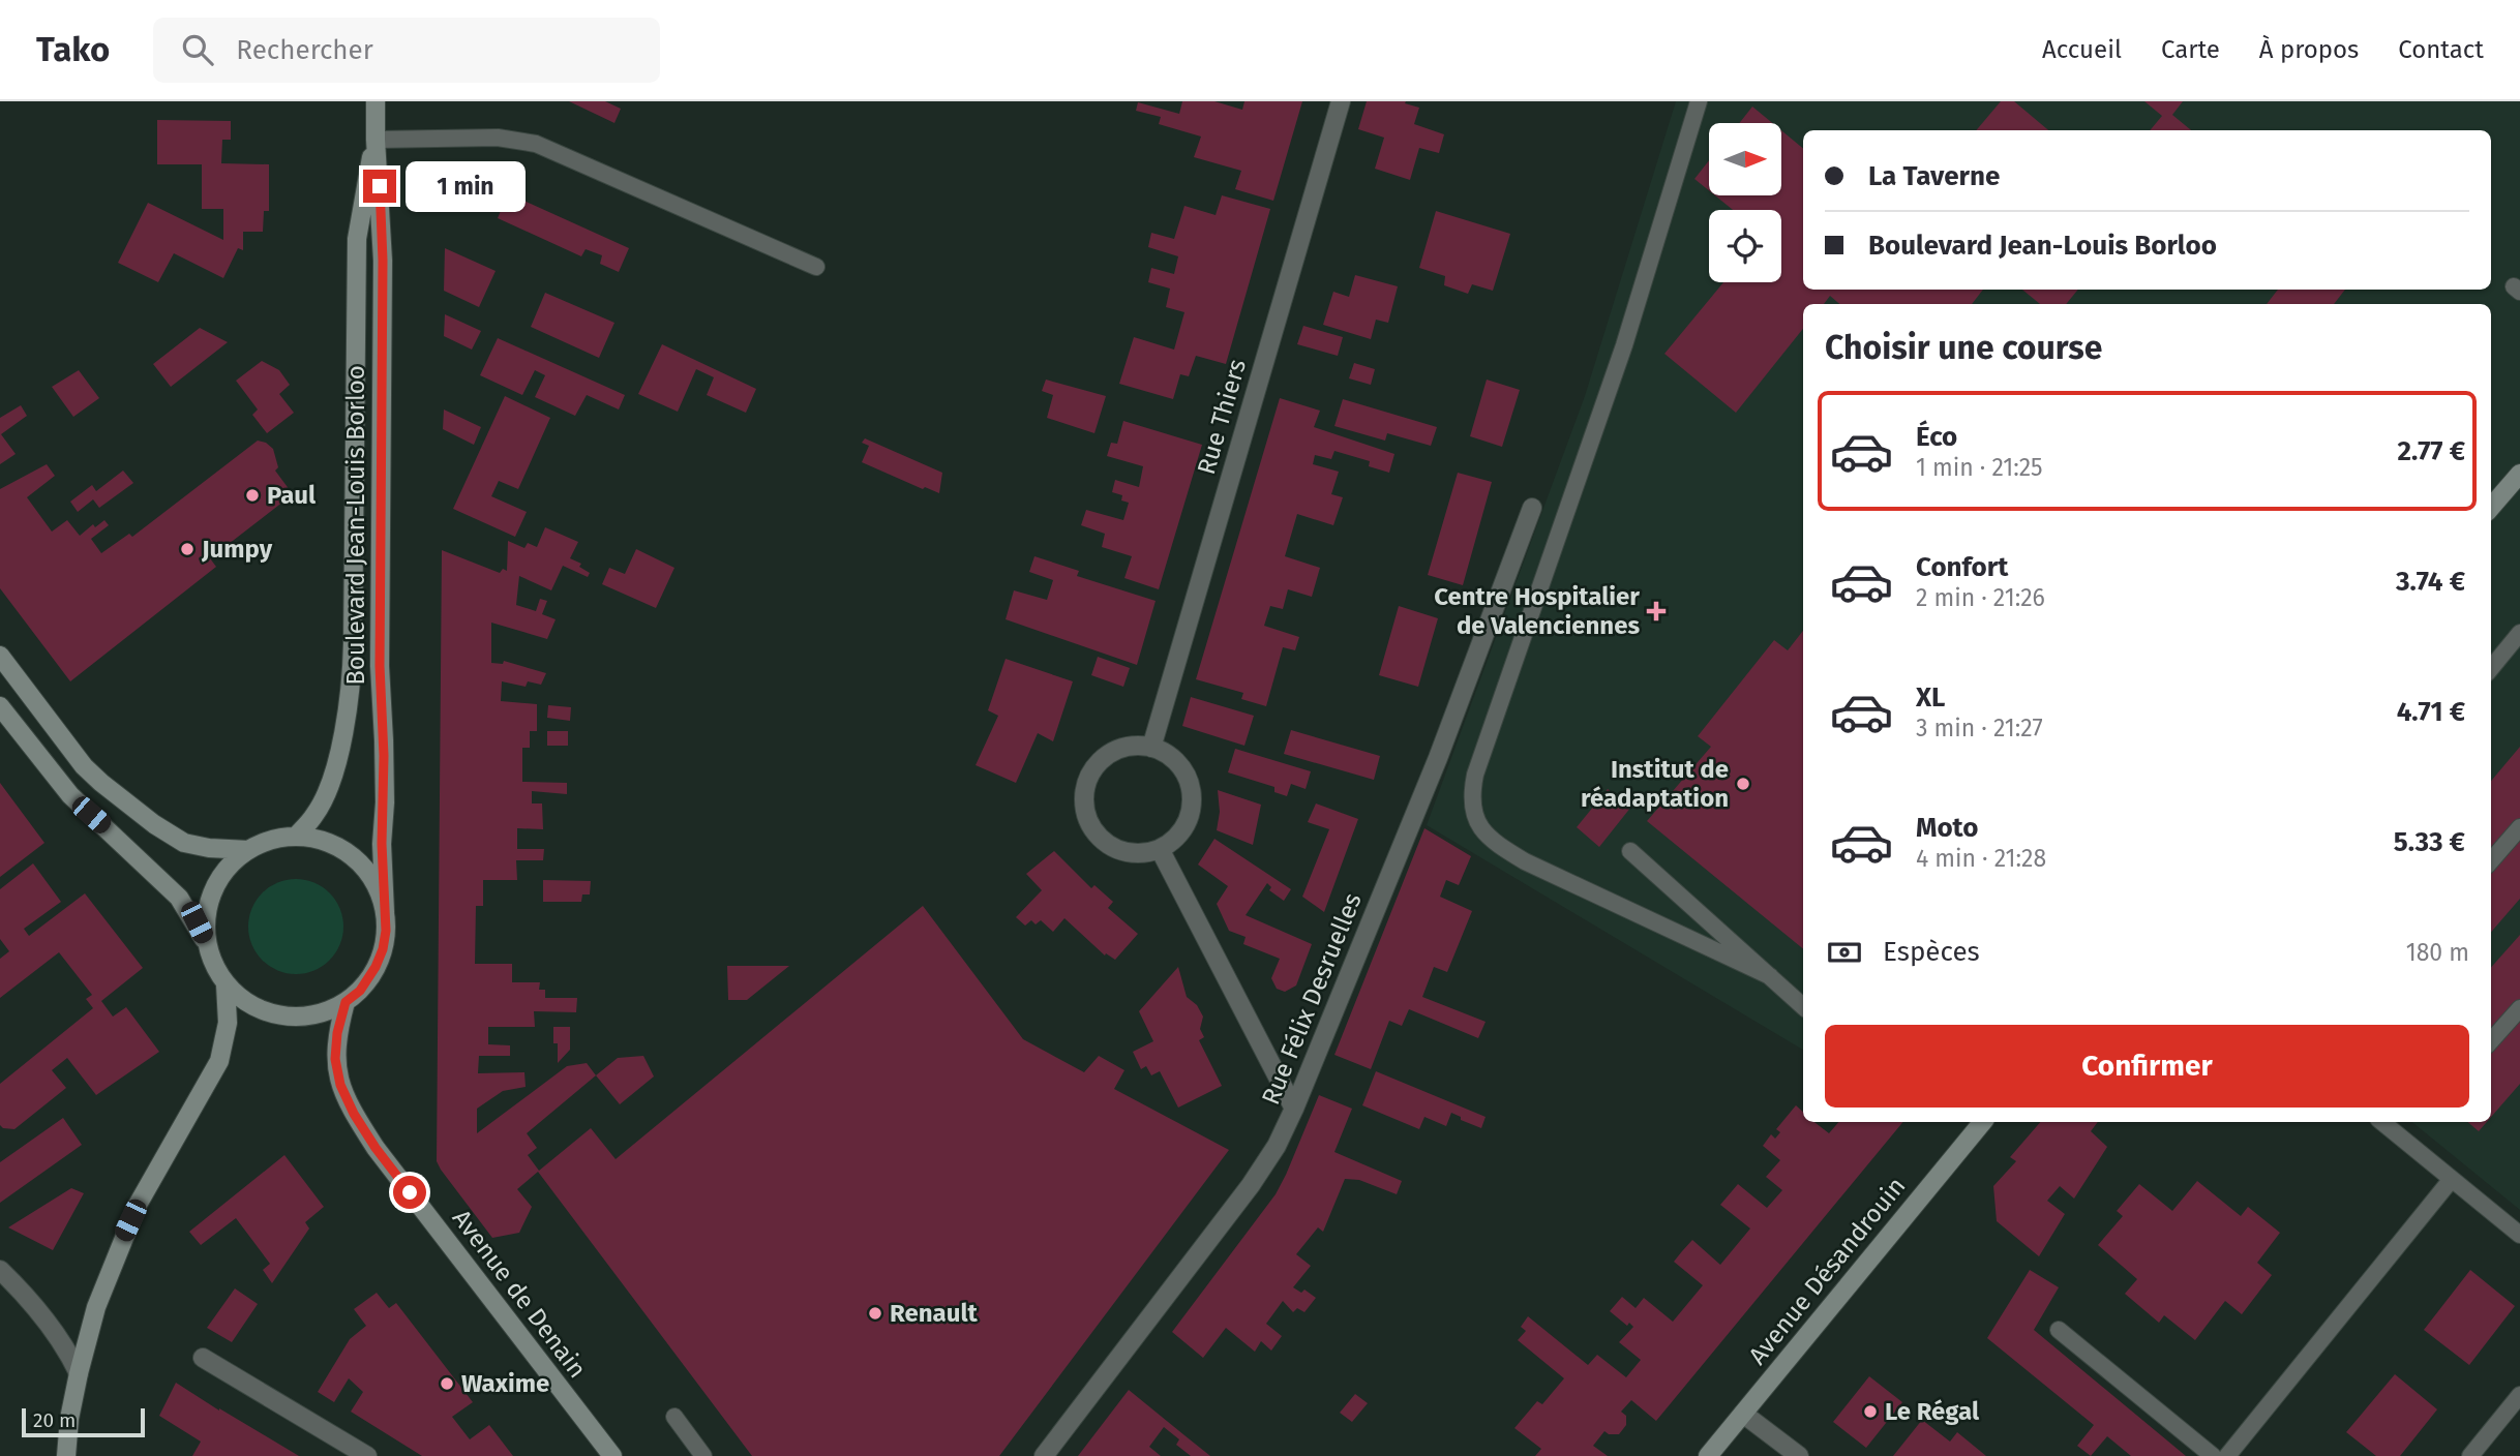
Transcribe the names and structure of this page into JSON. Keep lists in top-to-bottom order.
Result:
{
  "streets": {
    "main road": ["Boulevard Jean-Louis Borloo", "Avenue Désandrouin", "Avenue de Denain"],
    "street": ["Rue Thiers", "Rue Félix Desruelles"]
  },
  "crossings": [
    ["Boulevard Jean-Louis Borloo", "Avenue de Denain"]
  ],
  "places": {
    "other": [
      "Paul",
      "Jumpy",
      "Institut de réadaptation",
      "Renault",
      "Waxime",
      "Le Régal"
    ],
    "health": ["Centre Hospitalier de Valenciennes"]
  },
  "scale_bar": "20 m",
  "north": "right",
  "page": {
    "header": "Tako",
    "search": "Rechercher",
    "nav": [
      "Accueil",
      "Carte",
      "À propos",
      "Contact"
    ],
    "banner": ["La Taverne", "Boulevard Jean-Louis Borloo"],
    "bubble": "1 min",
    "heading": "Choisir une course",
    "list": [
      {
        "name": "Éco",
        "note": "1 min · 21:25",
        "value": "2.77 €"
      },
      {
        "name": "Confort",
        "note": "2 min · 21:26",
        "value": "3.74 €"
      },
      {
        "name": "XL",
        "note": "3 min · 21:27",
        "value": "4.71 €"
      },
      {
        "name": "Moto",
        "note": "4 min · 21:28",
        "value": "5.33 €"
      }
    ],
    "pay": ["Espèces", "180 m"],
    "buttons": "Confirmer",
    "scale": "20 m"
  }
}
